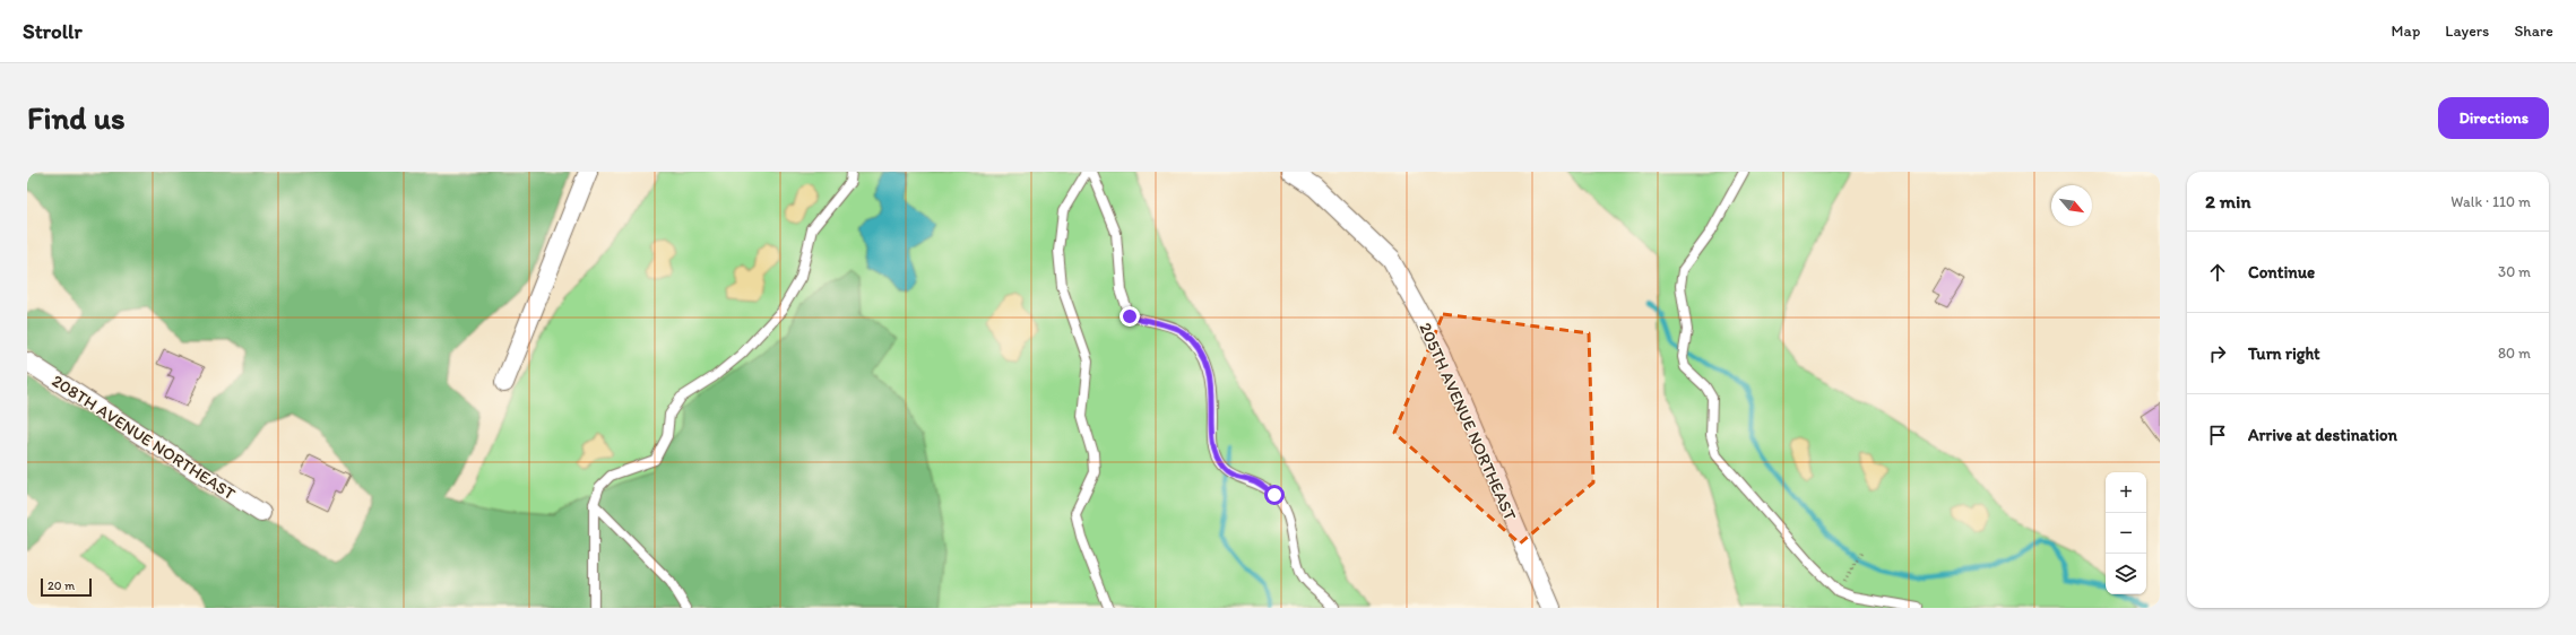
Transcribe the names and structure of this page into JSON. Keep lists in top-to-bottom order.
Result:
{
  "streets": {
    "street": ["205TH AVENUE NORTHEAST", "208TH AVENUE NORTHEAST"]
  },
  "scale_bar": "20 m",
  "north": "bottom right",
  "page": {
    "header": "Strollr",
    "nav": ["Map", "Layers", "Share"],
    "buttons": "Directions",
    "title": "Find us",
    "heading": ["2 min", "Walk · 110 m"],
    "list": [
      ["Continue", "30 m"],
      ["Turn right", "80 m"],
      "Arrive at destination"
    ],
    "map_buttons": ["+", "−"],
    "scale": "20 m"
  }
}
